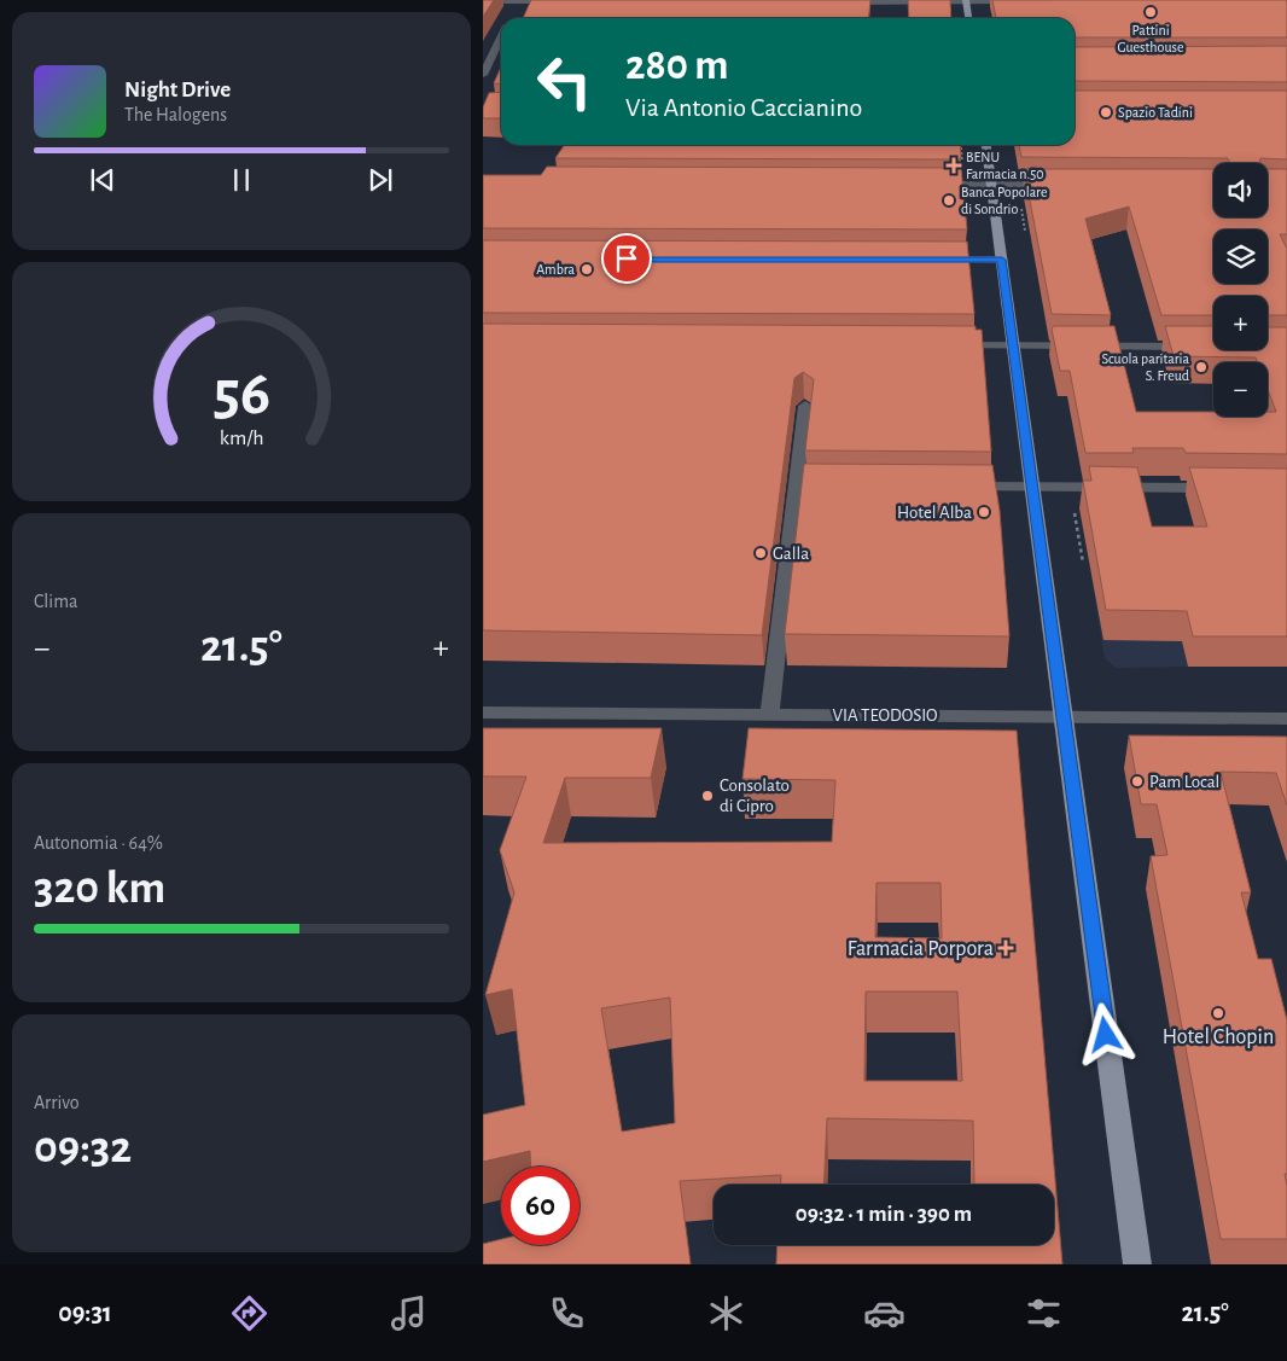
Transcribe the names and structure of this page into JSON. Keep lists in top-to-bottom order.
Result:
{
  "streets": {
    "street": ["VIA TEODOSIO"]
  },
  "places": {
    "other": [
      "Pattini Guesthouse",
      "Spazio Tadini",
      "Banca Popolare di Sondrio",
      "Ambra",
      "Scuola paritaria S. Freud",
      "Hotel Alba",
      "Galla",
      "Pam Local",
      "Consolato di Cipro",
      "Hotel Chopin"
    ],
    "health": ["BENU Farmacia n.50", "Farmacia Porpora"]
  },
  "page": {
    "turn": ["280 m", "Via Antonio Caccianino"],
    "song": ["Night Drive", "The Halogens"],
    "map_buttons": ["+", "−"],
    "tile": [
      "Clima",
      ["Autonomia · 64%", "320 km"],
      ["Arrivo", "09:32"]
    ],
    "heat": ["−", "21.5°", "+"],
    "limit": "60",
    "trip": "09:32 · 1 min · 390 m",
    "tabs": ["09:31", "21.5°"],
    "gauge": ["56", "km/h"]
  }
}
